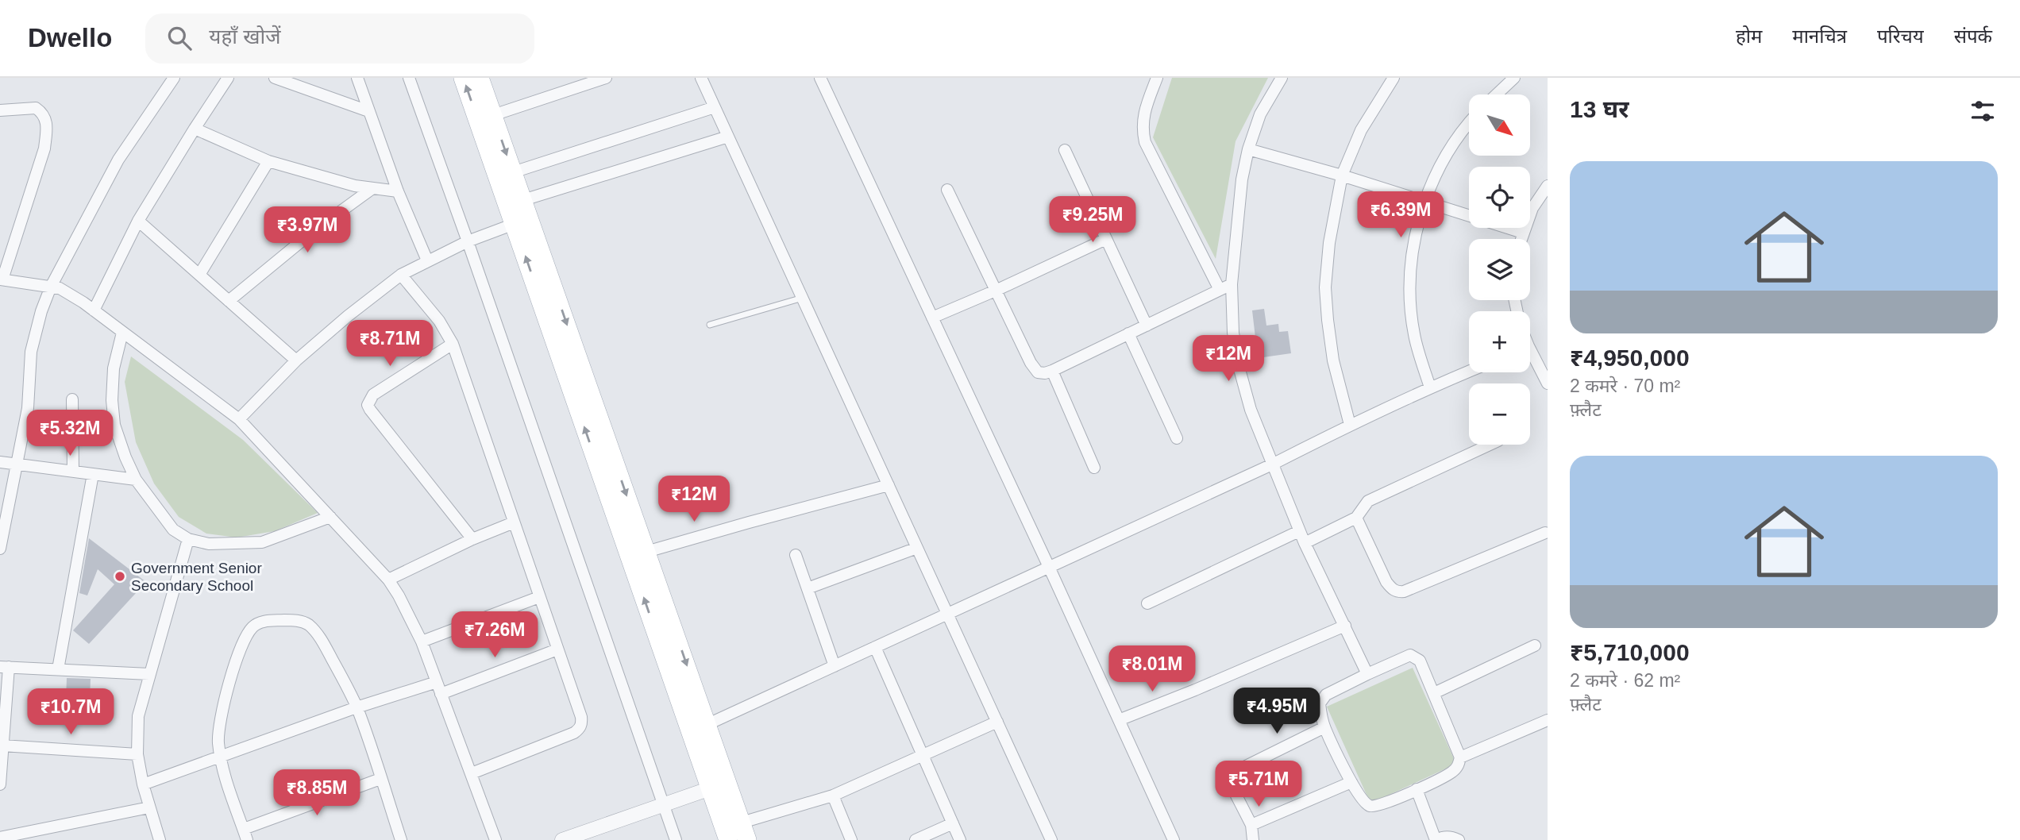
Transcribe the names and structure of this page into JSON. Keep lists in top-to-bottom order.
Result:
{
  "places": ["Government Senior Secondary School"],
  "north": "bottom right",
  "page": {
    "header": "Dwello",
    "search": "यहाँ खोजें",
    "nav": [
      "होम",
      "मानचित्र",
      "परिचय",
      "संपर्क"
    ],
    "heading": "13 घर",
    "map_buttons": ["+", "−"],
    "list": [
      {
        "name": "₹4,950,000",
        "note": "2 कमरे · 70 m² · फ़्लैट"
      },
      {
        "name": "₹5,710,000",
        "note": "2 कमरे · 62 m² · फ़्लैट"
      }
    ],
    "price": [
      "₹6.39M",
      "₹9.25M",
      "₹3.97M",
      "₹8.71M",
      "₹12M",
      "₹5.32M",
      "₹12M",
      "₹7.26M",
      "₹8.01M",
      "₹4.95M",
      "₹10.7M",
      "₹5.71M",
      "₹8.85M"
    ]
  }
}
